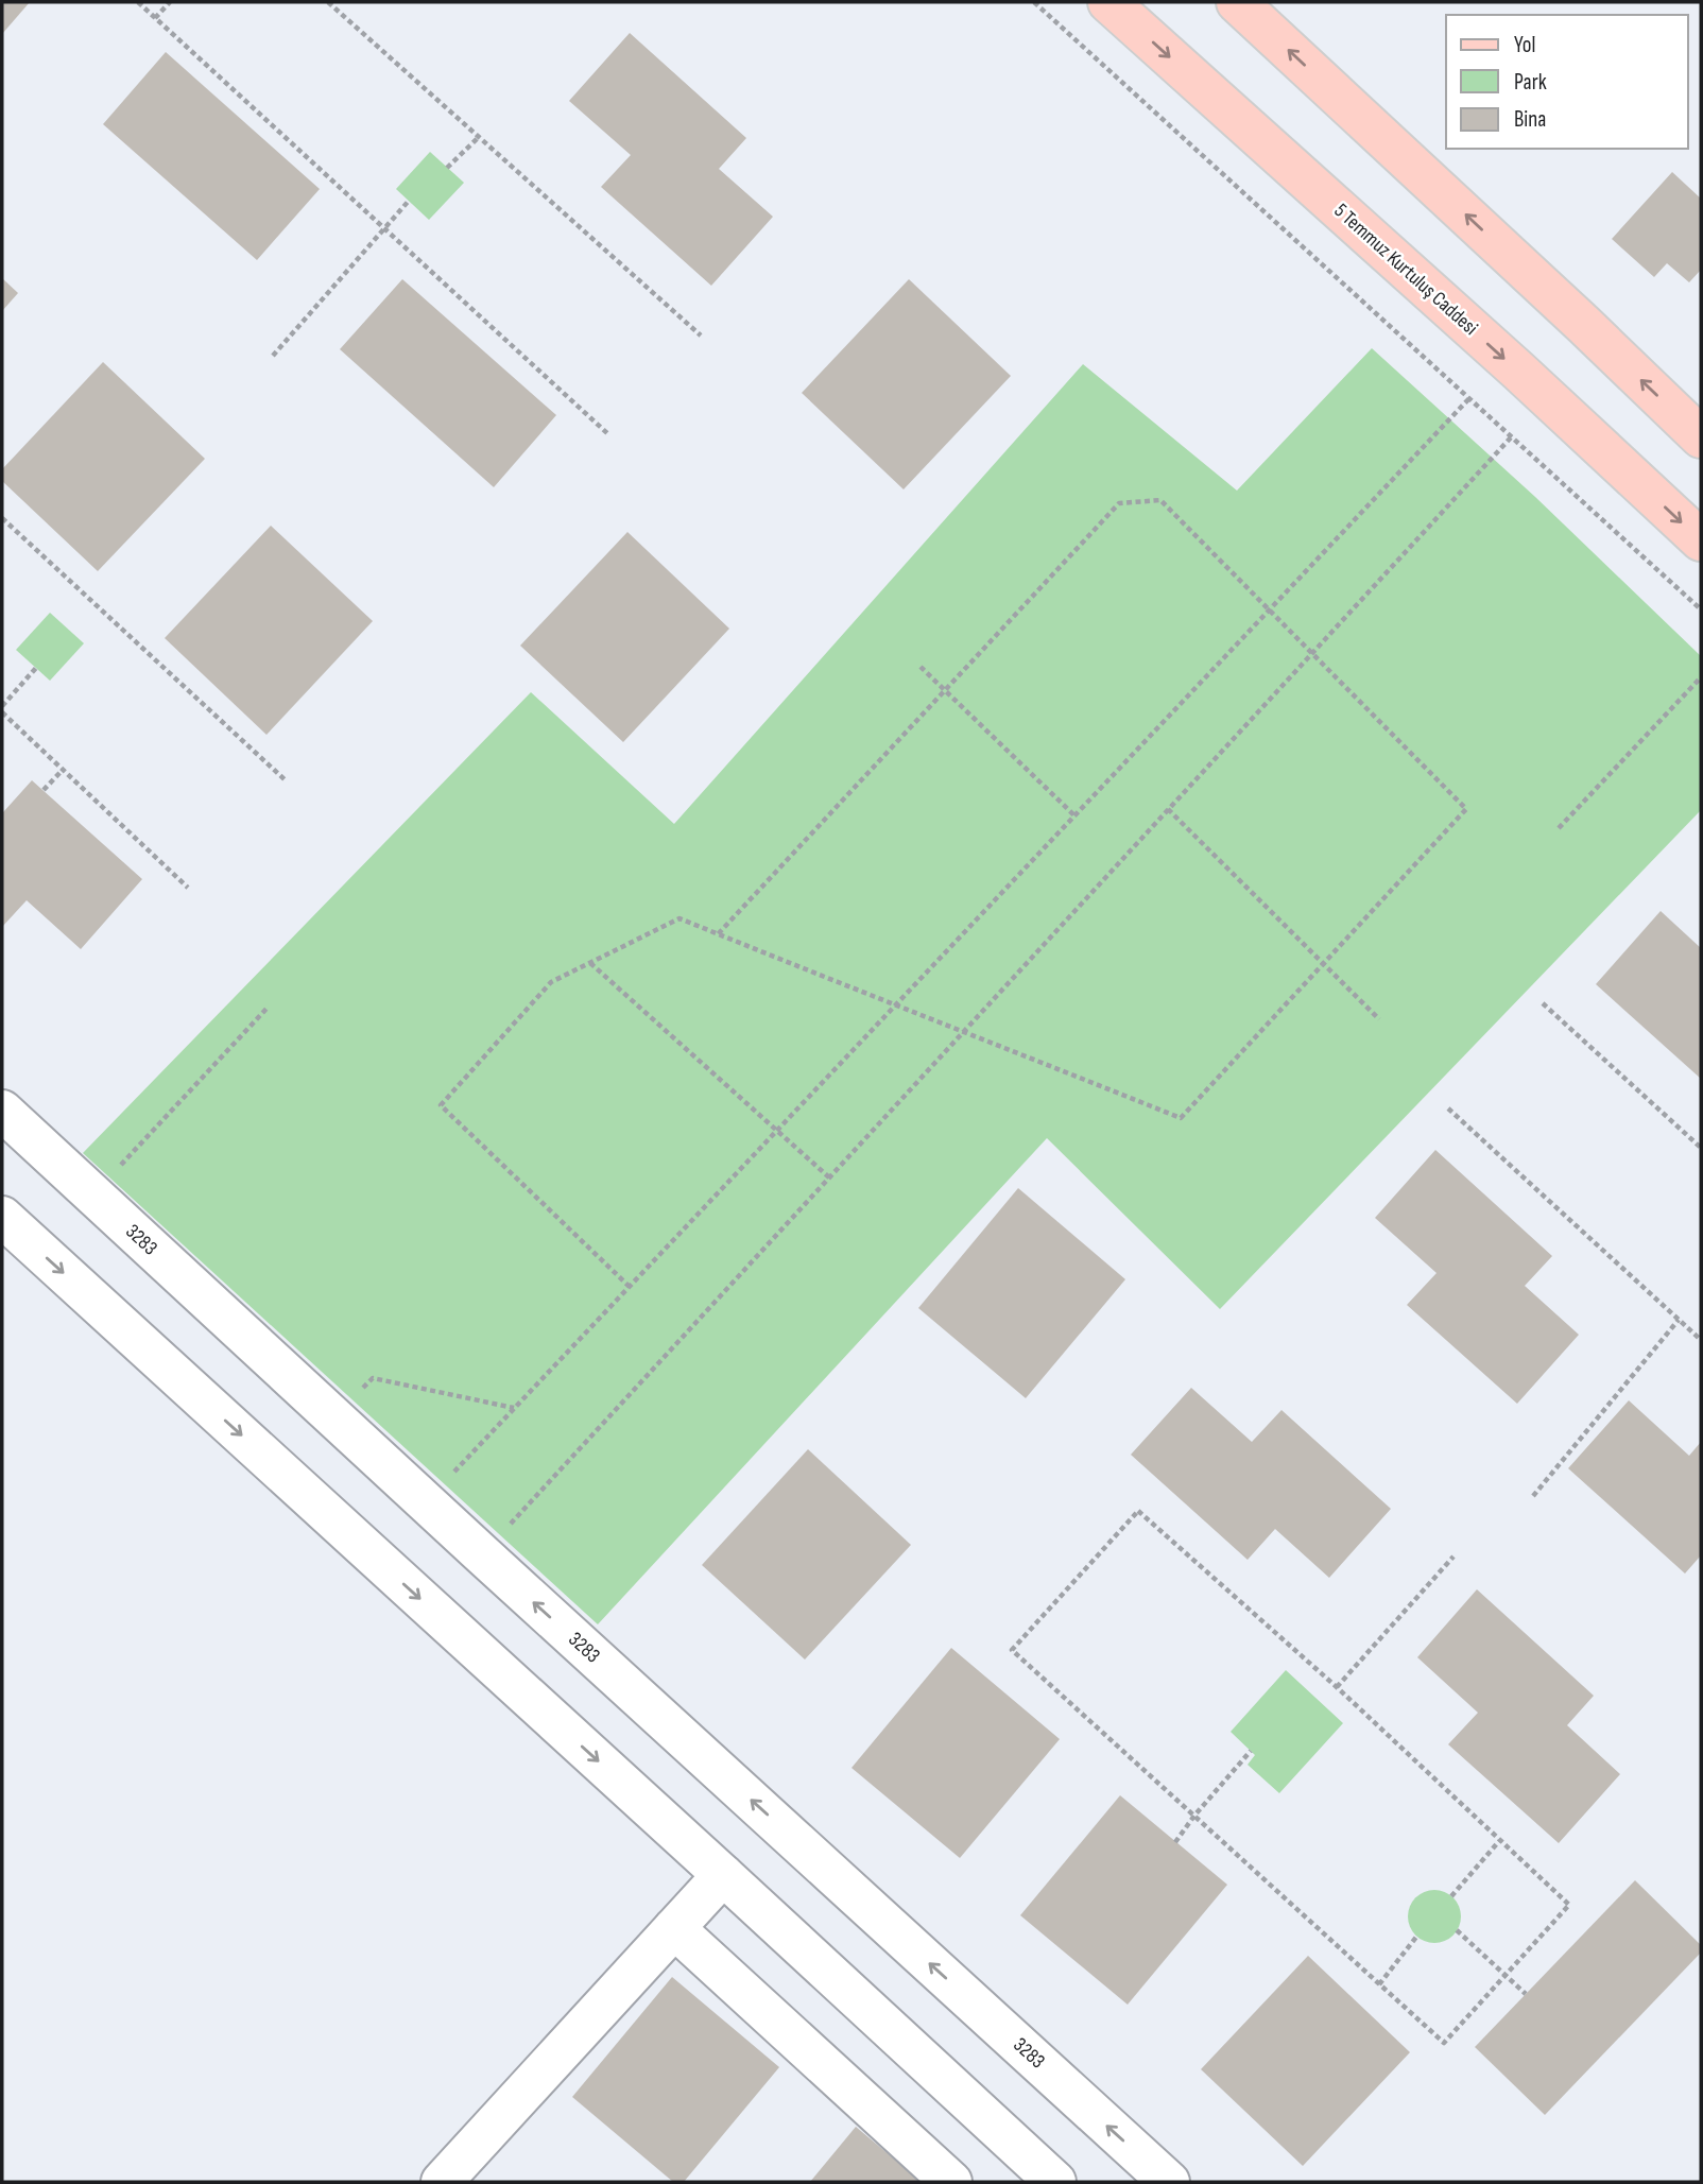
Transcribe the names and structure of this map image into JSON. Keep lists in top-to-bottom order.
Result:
{
  "streets": {
    "main road": ["5 Temmuz Kurtuluş Caddesi"],
    "street": ["3283"]
  },
  "legend": ["Yol", "Park", "Bina"]
}
